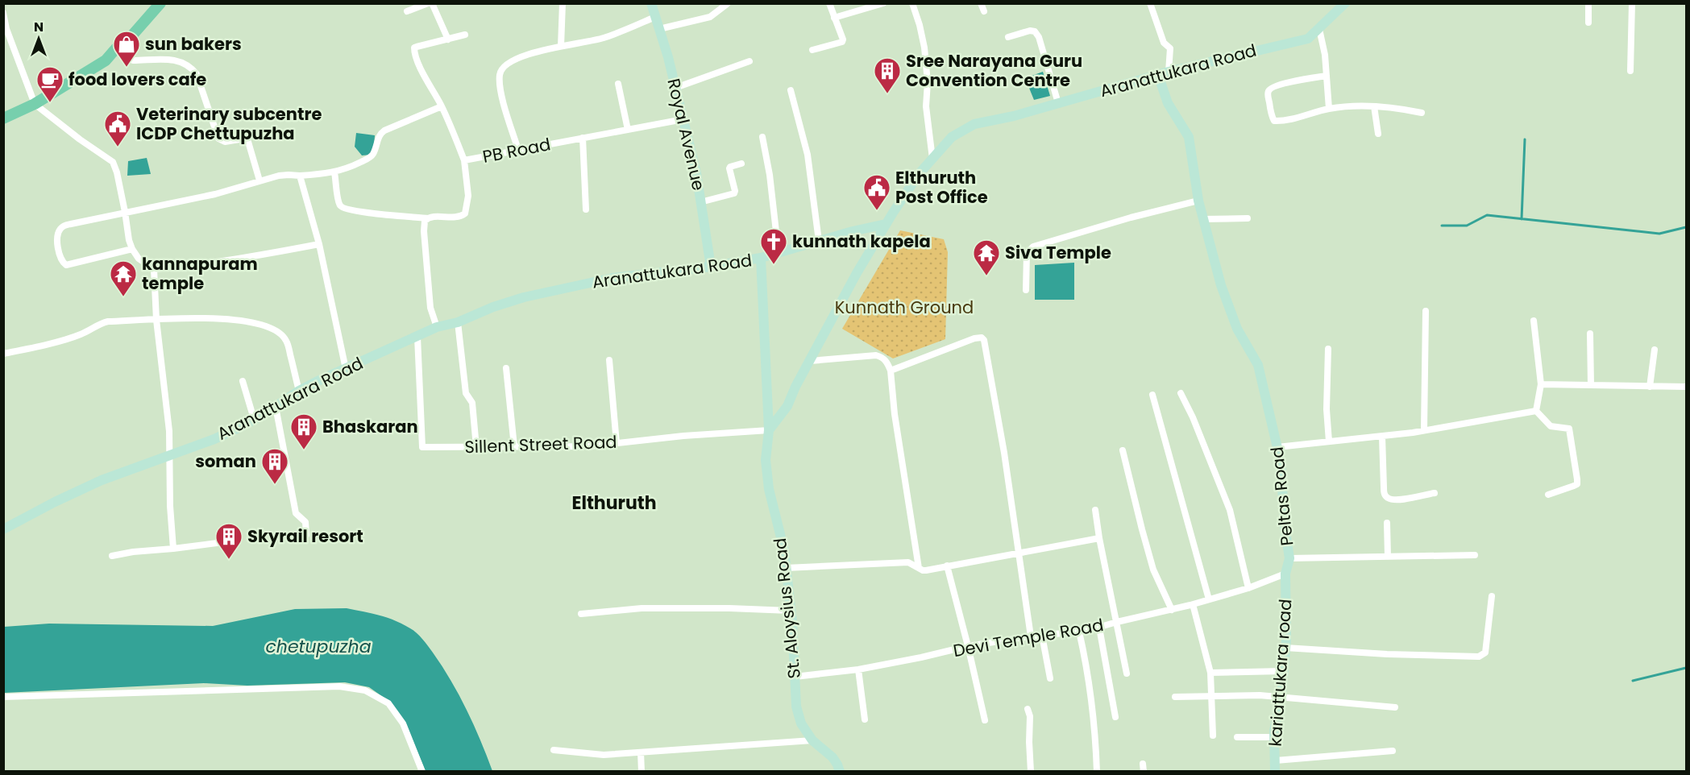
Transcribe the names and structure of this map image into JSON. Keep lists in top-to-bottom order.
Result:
{
  "streets": {
    "main road": [
      "Aranattukara Road",
      "Royal Avenue",
      "Peltas Road",
      "St. Aloysius Road",
      "kariattukara road"
    ],
    "street": ["PB Road", "Sillent Street Road", "Devi Temple Road"]
  },
  "crossings": [
    ["Aranattukara Road", "Royal Avenue"],
    ["Aranattukara Road", "Sillent Street Road"],
    ["Aranattukara Road", "Peltas Road"],
    ["Aranattukara Road", "St. Aloysius Road"],
    ["Royal Avenue", "PB Road"],
    ["Sillent Street Road", "St. Aloysius Road"],
    ["Peltas Road", "Devi Temple Road"],
    ["Peltas Road", "kariattukara road"],
    ["St. Aloysius Road", "Devi Temple Road"],
    ["Devi Temple Road", "kariattukara road"]
  ],
  "districts": ["Elthuruth"],
  "water": ["chetupuzha"],
  "parks": ["Kunnath Ground"],
  "places": {
    "shop": ["sun bakers"],
    "building": [
      "Sree Narayana Guru Convention Centre",
      "Bhaskaran",
      "soman",
      "Skyrail resort"
    ],
    "cafe": ["food lovers cafe"],
    "public building": ["Veterinary subcentre ICDP Chettupuzha", "Elthuruth Post Office"],
    "church": ["kunnath kapela"],
    "temple": ["Siva Temple", "kannapuram temple"]
  },
  "north": "top"
}
